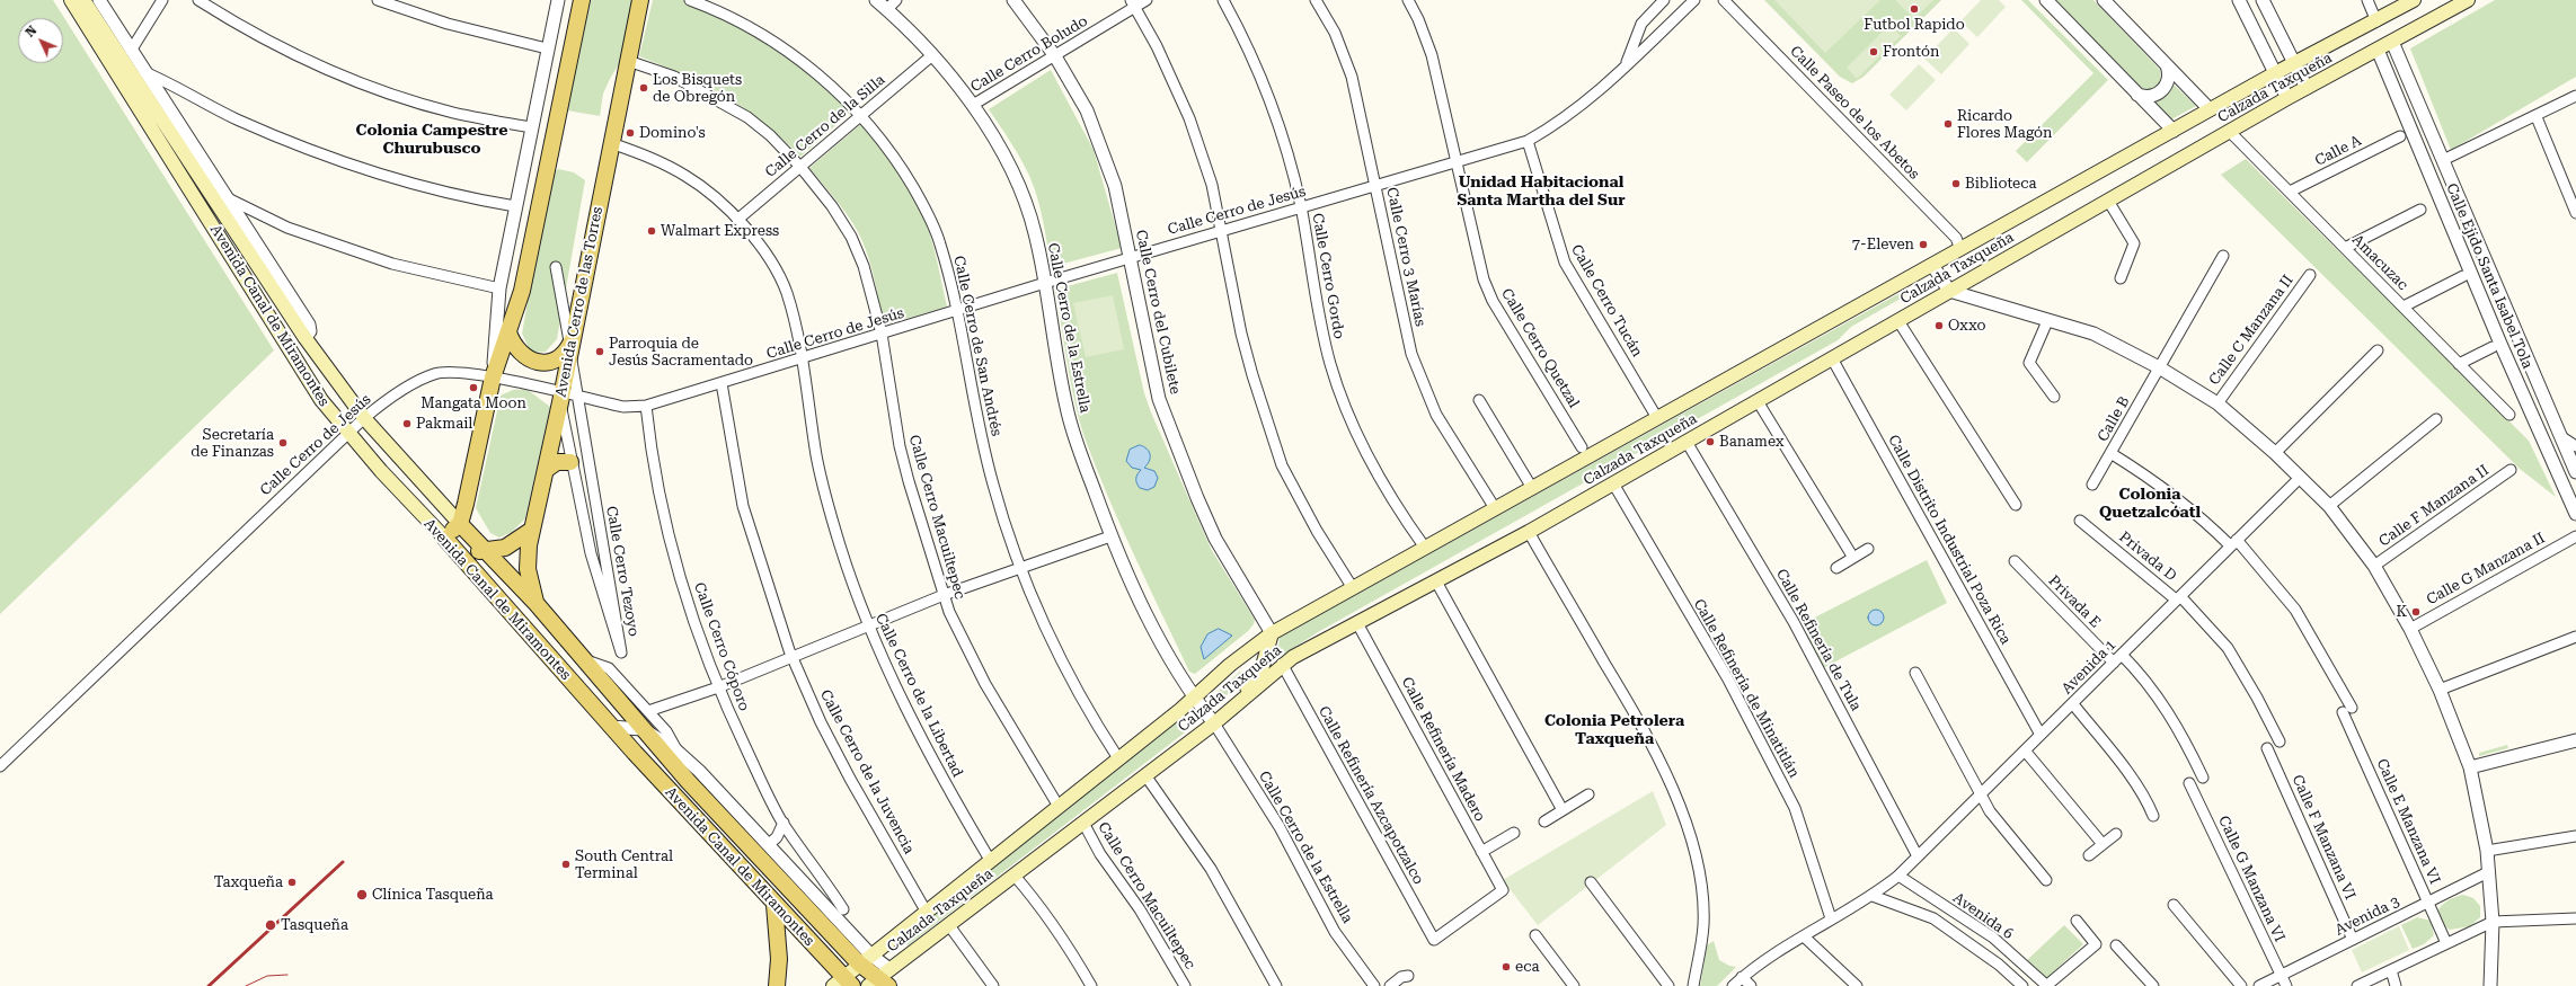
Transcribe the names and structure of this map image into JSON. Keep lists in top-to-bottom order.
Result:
{
  "streets": {
    "main road": ["Calzada Taxqueña", "Avenida Cerro de las Torres", "Avenida Canal de Miramontes"],
    "street": [
      "Calle Cerro Boludo",
      "Calle Paseo de los Abetos",
      "Calle Cerro de la Silla",
      "Calle A",
      "Calle Cerro de Jesús",
      "Calle Cerro 3 Marías",
      "Amacuzac",
      "Calle Cerro Gordo",
      "Calle Ejido Santa Isabel Tola",
      "Calle Cerro Tucán",
      "Calle Cerro del Cubilete",
      "Calle Cerro de la Estrella",
      "Calle C Manzana II",
      "Calle Cerro de San Andrés",
      "Calle Cerro Quetzal",
      "Calle B",
      "Calle F Manzana II",
      "Calle Cerro Macuiltepec",
      "Calle Distrito Industrial Poza Rica",
      "Privada D",
      "Calle G Manzana II",
      "Calle Cerro Tezoyo",
      "Privada E",
      "Calle Refinería de Tula",
      "Calle Cerro Cóporo",
      "Avenida 1",
      "Calle Refinería de Minatitlán",
      "Calle Cerro de la Libertad",
      "Calle Refinería Madero",
      "Calle Cerro de la Juvencia",
      "Calle Refinería Azcapotzalco",
      "Calle E Manzana VI",
      "Calle F Manzana VI",
      "Calle G Manzana VI",
      "Avenida 6",
      "Avenida 3"
    ]
  },
  "crossings": [
    ["Calle Cerro Boludo", "Calle Cerro del Cubilete"],
    ["Calle Cerro Boludo", "Calle Cerro de la Estrella"],
    ["Calzada Taxqueña", "Calle Paseo de los Abetos"],
    ["Calzada Taxqueña", "Calle Cerro 3 Marías"],
    ["Calzada Taxqueña", "Amacuzac"],
    ["Calzada Taxqueña", "Calle Cerro Gordo"],
    ["Calzada Taxqueña", "Calle Ejido Santa Isabel Tola"],
    ["Calzada Taxqueña", "Calle Cerro Tucán"],
    ["Calzada Taxqueña", "Calle Cerro del Cubilete"],
    ["Calzada Taxqueña", "Avenida Canal de Miramontes"],
    ["Calzada Taxqueña", "Calle Cerro de la Estrella"],
    ["Calzada Taxqueña", "Calle Cerro de San Andrés"],
    ["Calzada Taxqueña", "Calle Cerro Macuiltepec"],
    ["Calzada Taxqueña", "Calle Distrito Industrial Poza Rica"],
    ["Calzada Taxqueña", "Calle Refinería de Tula"],
    ["Calzada Taxqueña", "Calle Refinería de Minatitlán"],
    ["Calzada Taxqueña", "Calle Cerro de la Libertad"],
    ["Calzada Taxqueña", "Calle Refinería Madero"],
    ["Calzada Taxqueña", "Calle Cerro de la Juvencia"],
    ["Calzada Taxqueña", "Calle Refinería Azcapotzalco"],
    ["Calle Cerro de la Silla", "Calle Cerro de la Estrella"],
    ["Calle Cerro de la Silla", "Calle Cerro de San Andrés"],
    ["Calle Cerro de la Silla", "Calle Cerro Macuiltepec"],
    ["Calle Cerro de la Silla", "Calle Cerro de la Libertad"],
    ["Calle A", "Amacuzac"],
    ["Calle Cerro de Jesús", "Calle Cerro 3 Marías"],
    ["Calle Cerro de Jesús", "Calle Cerro Gordo"],
    ["Calle Cerro de Jesús", "Calle Cerro Tucán"],
    ["Calle Cerro de Jesús", "Avenida Cerro de las Torres"],
    ["Calle Cerro de Jesús", "Calle Cerro del Cubilete"],
    ["Calle Cerro de Jesús", "Avenida Canal de Miramontes"],
    ["Calle Cerro de Jesús", "Calle Cerro de la Estrella"],
    ["Calle Cerro de Jesús", "Calle Cerro de San Andrés"],
    ["Calle Cerro de Jesús", "Calle Cerro Quetzal"],
    ["Calle Cerro de Jesús", "Calle Cerro Macuiltepec"],
    ["Calle Cerro de Jesús", "Calle Cerro Tezoyo"],
    ["Calle Cerro de Jesús", "Calle Cerro Cóporo"],
    ["Calle Cerro de Jesús", "Calle Cerro de la Libertad"],
    ["Calle Cerro de Jesús", "Calle Cerro de la Juvencia"],
    ["Avenida Cerro de las Torres", "Avenida Canal de Miramontes"],
    ["Avenida Cerro de las Torres", "Calle Cerro Macuiltepec"],
    ["Avenida Cerro de las Torres", "Calle Cerro Tezoyo"],
    ["Avenida Cerro de las Torres", "Calle Cerro de la Libertad"],
    ["Calle B", "Calle E Manzana VI"],
    ["Calle Distrito Industrial Poza Rica", "Avenida 1"],
    ["Privada D", "Avenida 1"],
    ["Privada E", "Avenida 1"],
    ["Calle Refinería de Tula", "Avenida 1"],
    ["Avenida 1", "Calle Refinería de Minatitlán"],
    ["Avenida 1", "Calle E Manzana VI"],
    ["Avenida 1", "Avenida 6"],
    ["Calle Refinería Madero", "Calle Refinería Azcapotzalco"],
    ["Calle E Manzana VI", "Avenida 3"],
    ["Calle F Manzana VI", "Avenida 3"],
    ["Calle G Manzana VI", "Avenida 3"]
  ],
  "districts": [
    "Colonia Campestre Churubusco",
    "Unidad Habitacional Santa Martha del Sur",
    "Colonia Quetzalcóatl",
    "Colonia Petrolera Taxqueña"
  ],
  "places": [
    "Futbol Rapido",
    "Frontón",
    "Los Bisquets de Obregón",
    "Ricardo Flores Magón",
    "Domino's",
    "Biblioteca",
    "Walmart Express",
    "7-Eleven",
    "Oxxo",
    "Parroquia de Jesús Sacramentado",
    "Mangata Moon",
    "Pakmail",
    "Banamex",
    "Secretaría de Finanzas",
    "K",
    "South Central Terminal",
    "Taxqueña",
    "Clínica Tasqueña",
    "Tasqueña",
    "eca"
  ],
  "north": "top left"
}
